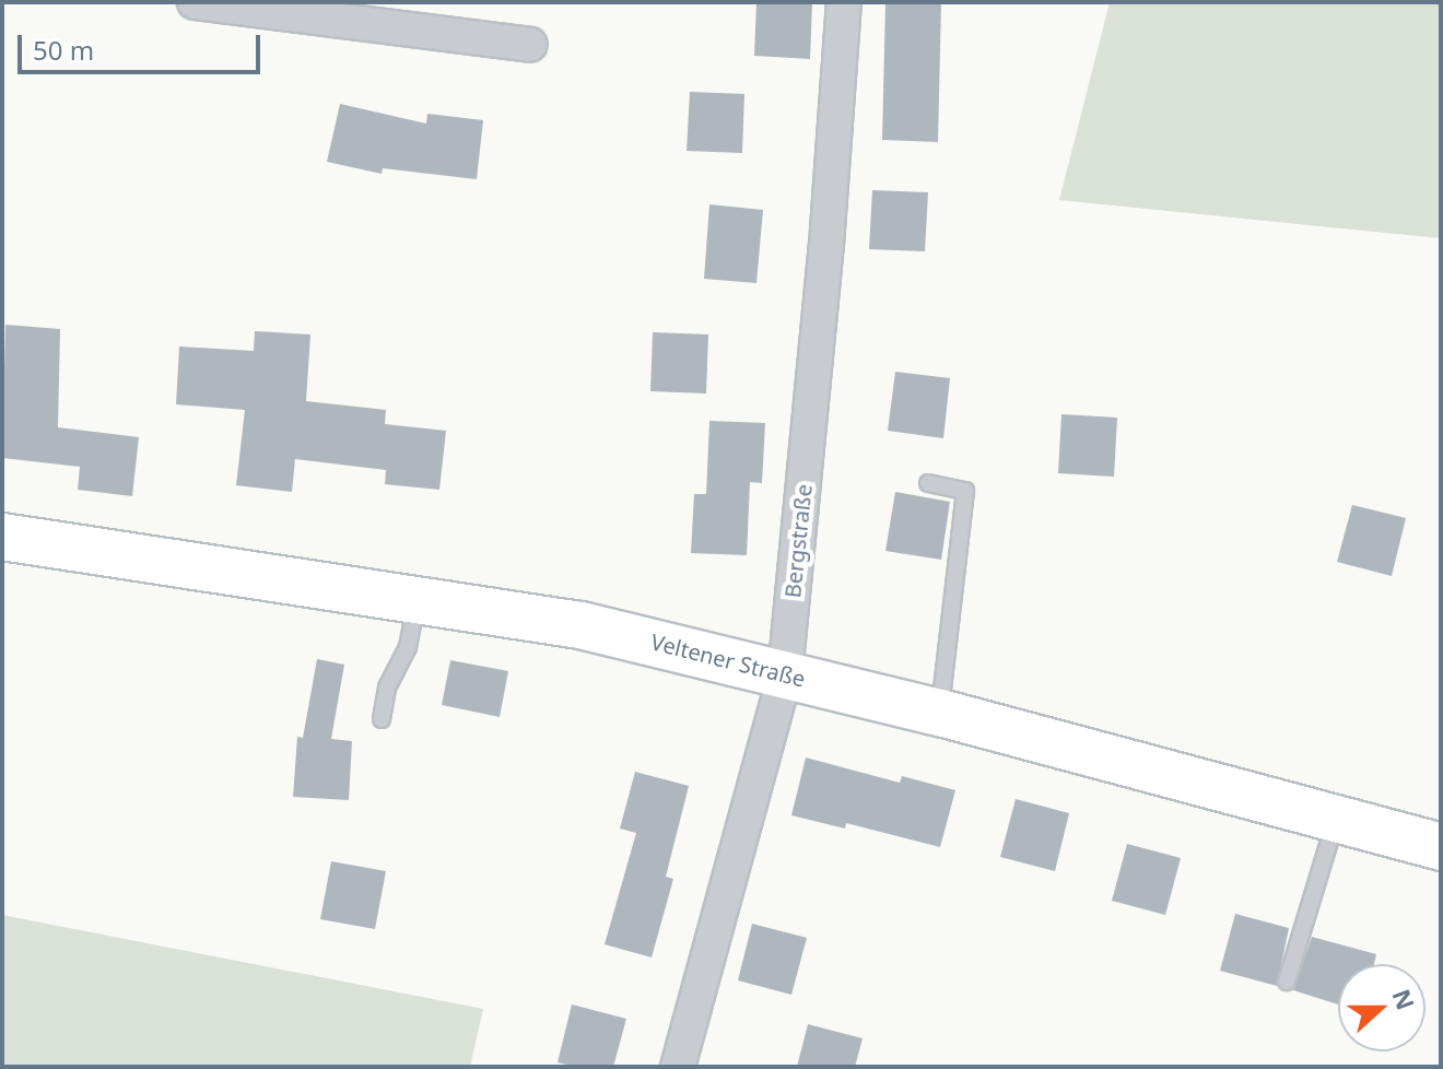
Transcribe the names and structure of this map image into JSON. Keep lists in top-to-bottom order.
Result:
{
  "streets": {
    "main road": ["Veltener Straße"],
    "street": ["Bergstraße"]
  },
  "crossings": [
    ["Bergstraße", "Veltener Straße"]
  ],
  "scale_bar": "50 m",
  "north": "right"
}
